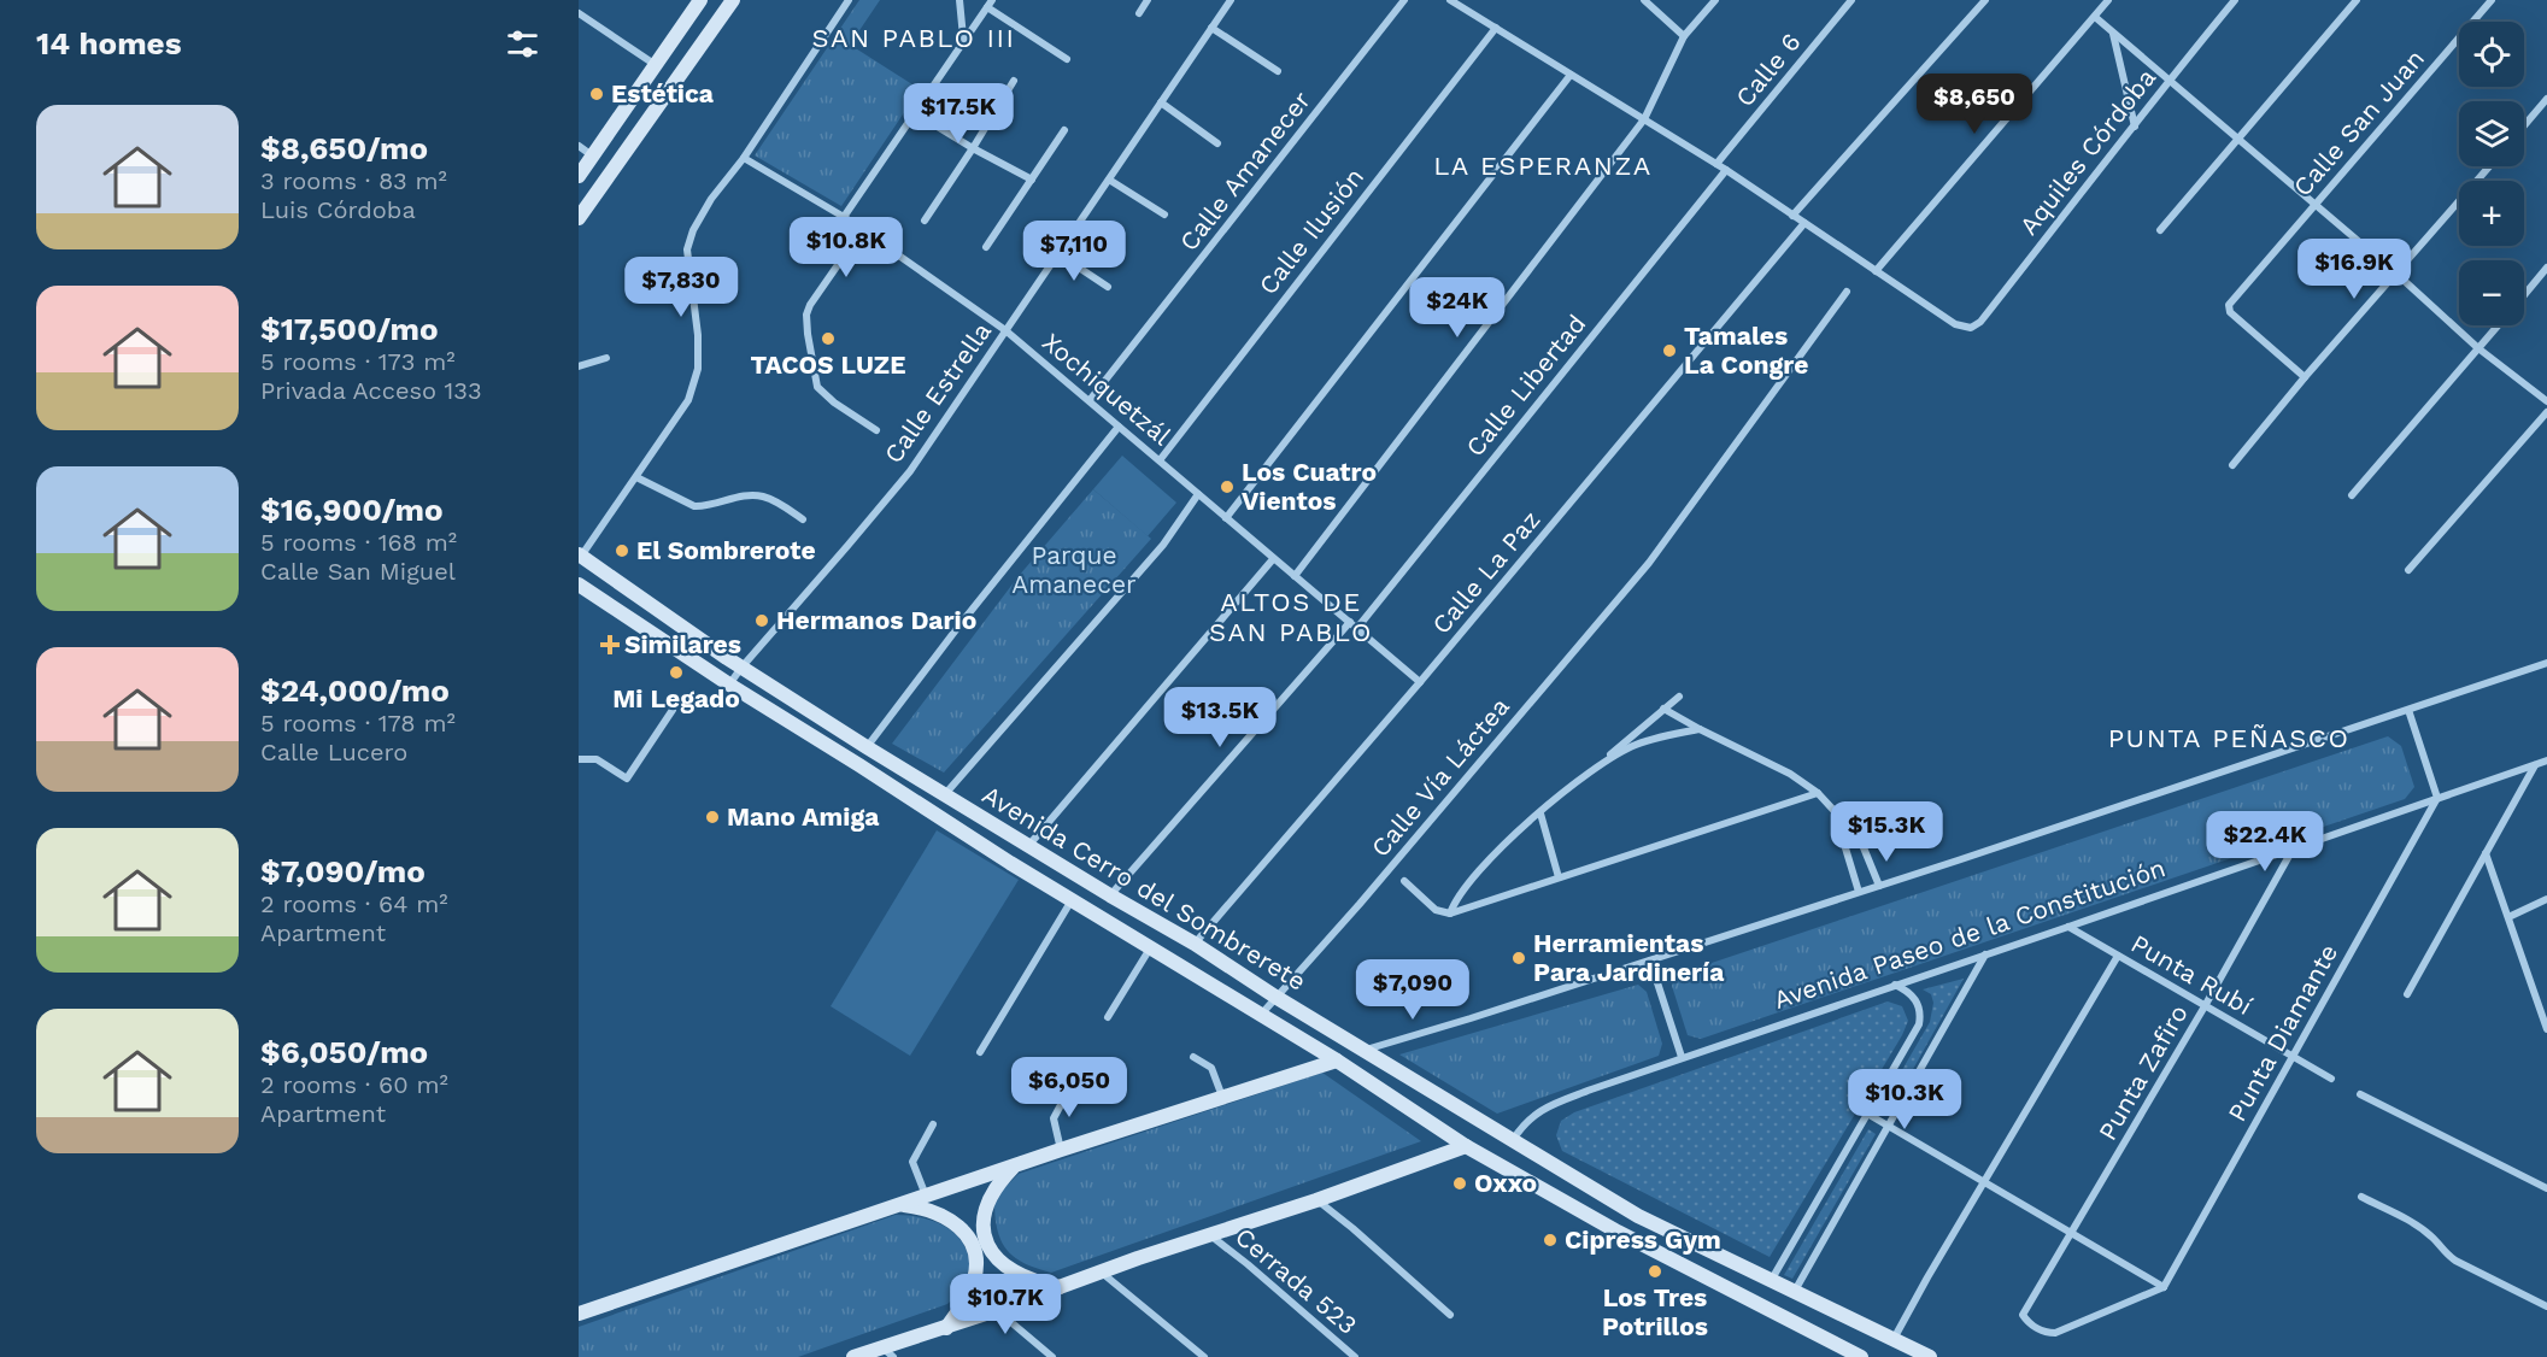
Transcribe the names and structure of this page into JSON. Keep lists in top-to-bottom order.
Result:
{
  "streets": {
    "main road": ["Avenida Cerro del Sombrerete"],
    "street": [
      "Calle 6",
      "Calle San Juan",
      "Aquiles Córdoba",
      "Calle Amanecer",
      "Calle Ilusión",
      "Calle Libertad",
      "Xochiquetzál",
      "Calle Estrella",
      "Calle La Paz",
      "Calle Vía Láctea",
      "Avenida Paseo de la Constitución",
      "Punta Rubí",
      "Punta Diamante",
      "Punta Zafiro",
      "Cerrada 523"
    ]
  },
  "crossings": [
    ["Calle Amanecer", "Xochiquetzál"],
    ["Calle Ilusión", "Xochiquetzál"],
    ["Calle Libertad", "Xochiquetzál"],
    ["Xochiquetzál", "Calle Estrella"],
    ["Xochiquetzál", "Calle La Paz"],
    ["Calle Estrella", "Avenida Cerro del Sombrerete"],
    ["Calle La Paz", "Avenida Cerro del Sombrerete"],
    ["Calle Vía Láctea", "Avenida Cerro del Sombrerete"],
    ["Avenida Cerro del Sombrerete", "Avenida Paseo de la Constitución"],
    ["Avenida Paseo de la Constitución", "Punta Rubí"],
    ["Avenida Paseo de la Constitución", "Punta Diamante"],
    ["Avenida Paseo de la Constitución", "Punta Zafiro"],
    ["Punta Rubí", "Punta Diamante"],
    ["Punta Rubí", "Punta Zafiro"],
    ["Punta Diamante", "Punta Zafiro"]
  ],
  "districts": [
    "SAN PABLO III",
    "LA ESPERANZA",
    "ALTOS DE SAN PABLO",
    "PUNTA PEÑASCO"
  ],
  "parks": ["Parque Amanecer"],
  "places": {
    "other": [
      "Estética",
      "TACOS LUZE",
      "Tamales La Congre",
      "Los Cuatro Vientos",
      "El Sombrerote",
      "Hermanos Dario",
      "Mi Legado",
      "Mano Amiga",
      "Herramientas Para Jardinería",
      "Oxxo",
      "Cipress Gym",
      "Los Tres Potrillos"
    ],
    "health": ["Similares"]
  },
  "page": {
    "heading": "14 homes",
    "map_buttons": ["+", "−"],
    "price": [
      "$8,650",
      "$17.5K",
      "$10.8K",
      "$7,110",
      "$16.9K",
      "$7,830",
      "$24K",
      "$13.5K",
      "$15.3K",
      "$22.4K",
      "$7,090",
      "$6,050",
      "$10.3K",
      "$10.7K"
    ],
    "list": [
      {
        "name": "$8,650/mo",
        "note": "3 rooms · 83 m² · Luis Córdoba"
      },
      {
        "name": "$17,500/mo",
        "note": "5 rooms · 173 m² · Privada Acceso 133"
      },
      {
        "name": "$16,900/mo",
        "note": "5 rooms · 168 m² · Calle San Miguel"
      },
      {
        "name": "$24,000/mo",
        "note": "5 rooms · 178 m² · Calle Lucero"
      },
      {
        "name": "$7,090/mo",
        "note": "2 rooms · 64 m² · Apartment"
      },
      {
        "name": "$6,050/mo",
        "note": "2 rooms · 60 m² · Apartment"
      }
    ]
  }
}
